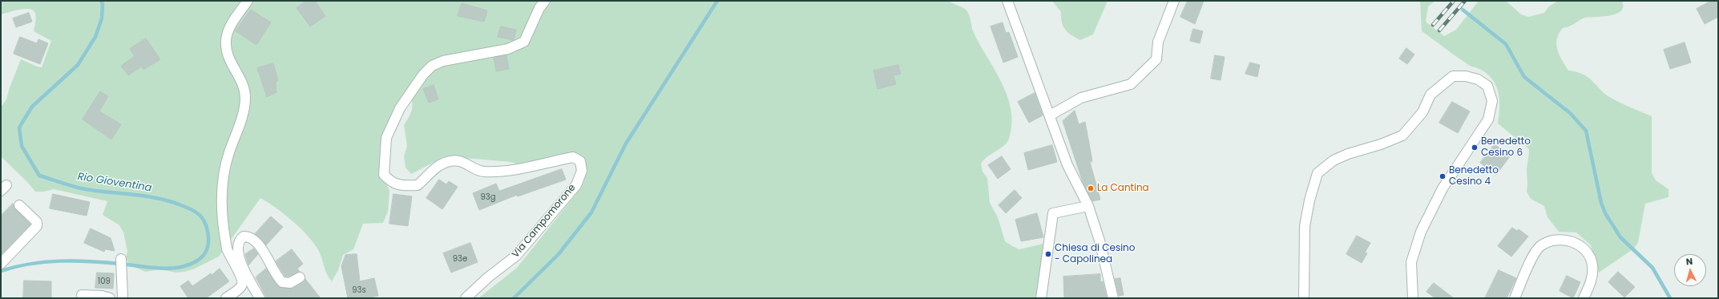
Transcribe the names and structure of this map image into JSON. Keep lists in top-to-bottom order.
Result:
{
  "streets": {
    "street": ["Via Campomorone"]
  },
  "water": ["Rio Gioventina"],
  "places": [
    "Benedetto Cesino 6",
    "Benedetto Cesino 4",
    "La Cantina",
    "Chiesa di Cesino - Capolinea"
  ],
  "house_numbers": [
    "93g",
    "93e",
    "109",
    "93s"
  ],
  "north": "top"
}
